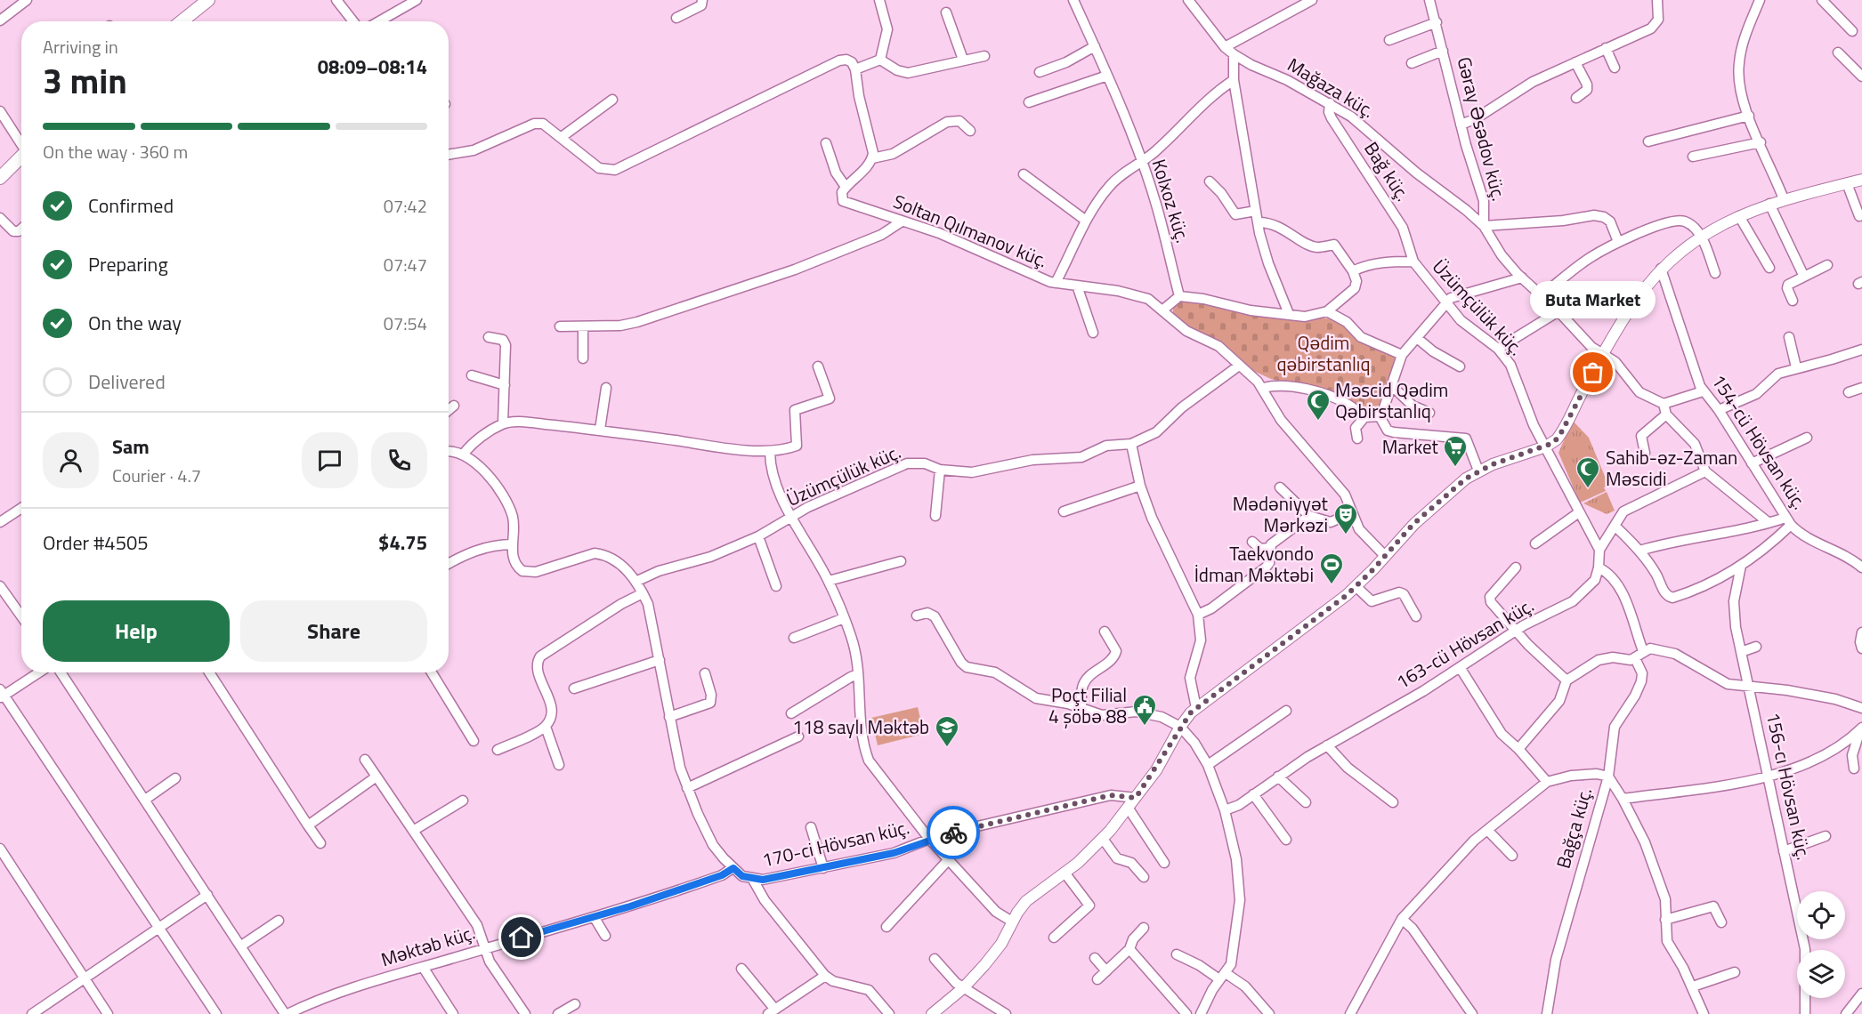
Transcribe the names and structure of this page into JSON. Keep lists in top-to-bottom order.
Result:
{
  "streets": {
    "street": [
      "Mağaza küç.",
      "Gəray Əsədov küç.",
      "Bağ küç.",
      "Kolxoz küç.",
      "Soltan Qılmanov küç.",
      "Üzümçülük küç.",
      "154-cü Hövsan küç.",
      "163-cü Hövsan küç.",
      "156-cı Hövsan küç.",
      "Bağça küç.",
      "170-ci Hövsan küç.",
      "Məktəb küç."
    ]
  },
  "crossings": [
    ["Mağaza küç.", "Gəray Əsədov küç."],
    ["Mağaza küç.", "Bağ küç."],
    ["Bağ küç.", "Üzümçülük küç."],
    ["Soltan Qılmanov küç.", "Üzümçülük küç."],
    ["Üzümçülük küç.", "170-ci Hövsan küç."],
    ["163-cü Hövsan küç.", "Bağça küç."],
    ["170-ci Hövsan küç.", "Məktəb küç."]
  ],
  "parks": ["Qədim qəbirstanlıq"],
  "places": {
    "other": ["Buta Market"],
    "mosque": ["Məscid Qədim Qəbirstanlıq", "Sahib-əz-Zaman Məscidi"],
    "supermarket": ["Market"],
    "theatre": ["Mədəniyyət Mərkəzi"],
    "sports": ["Taekvondo İdman Məktəbi"],
    "public building": ["Poçt Filial 4 şöbə 88"],
    "school or university": ["118 saylı Məktəb"]
  },
  "page": {
    "heading": ["3 min", "Arriving in", "08:09–08:14"],
    "panel": [
      "Sam",
      "Courier · 4.7",
      "Order #4505",
      "$4.75"
    ],
    "bar": "On the way · 360 m",
    "list": [
      ["Confirmed", "07:42"],
      ["Preparing", "07:47"],
      ["On the way", "07:54"],
      "Delivered"
    ],
    "bubble": "Buta Market",
    "buttons": ["Help", "Share"]
  }
}
